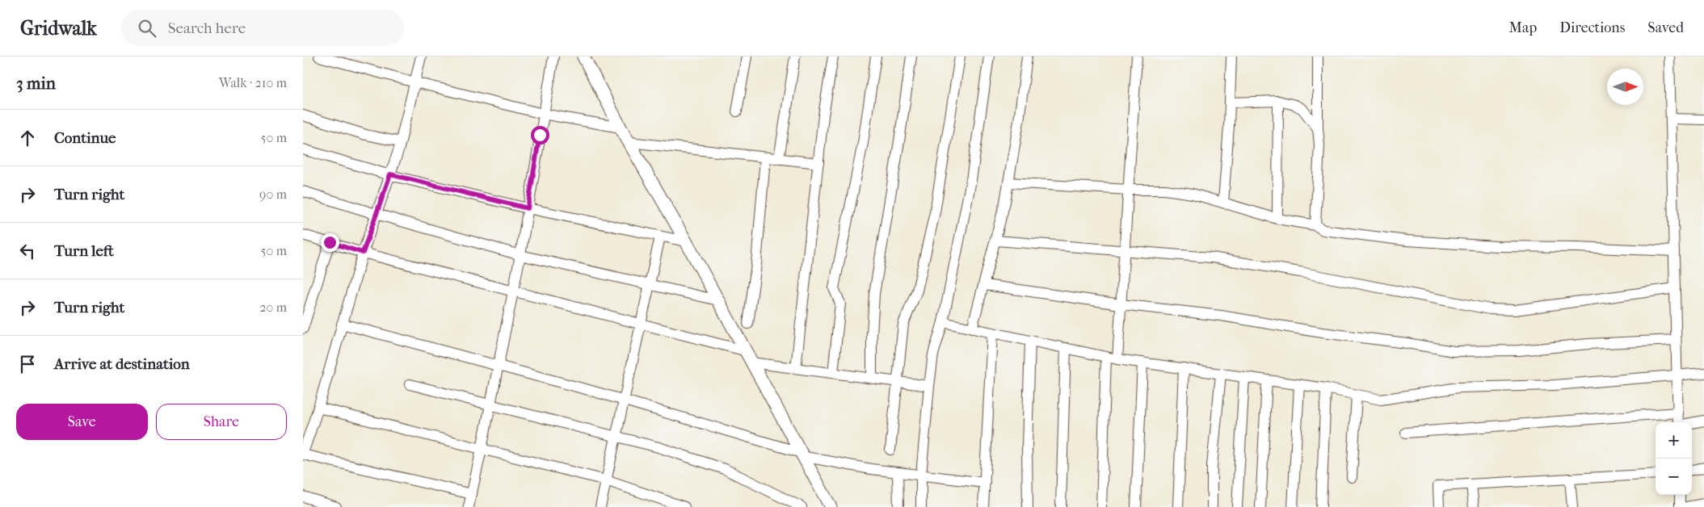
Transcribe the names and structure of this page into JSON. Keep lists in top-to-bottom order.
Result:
{
  "north": "right",
  "page": {
    "header": "Gridwalk",
    "search": "Search here",
    "nav": ["Map", "Directions", "Saved"],
    "heading": ["3 min", "Walk · 210 m"],
    "list": [
      ["Continue", "50 m"],
      ["Turn right", "90 m"],
      ["Turn left", "50 m"],
      ["Turn right", "20 m"],
      "Arrive at destination"
    ],
    "buttons": ["Save", "Share"],
    "map_buttons": ["+", "−"]
  }
}
